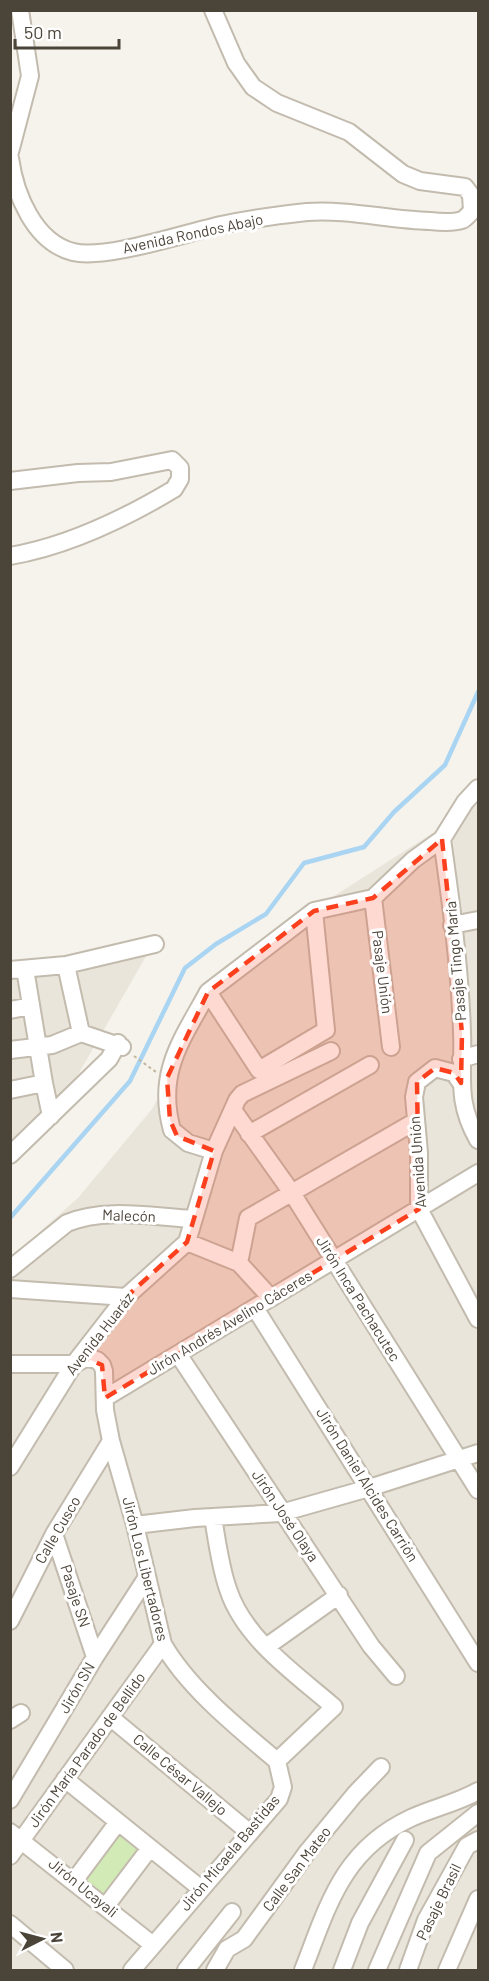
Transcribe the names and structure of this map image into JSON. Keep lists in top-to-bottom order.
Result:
{
  "streets": {
    "street": [
      "Avenida Rondos Abajo",
      "Pasaje Tingo María",
      "Pasaje Unión",
      "Avenida Unión",
      "Malecón",
      "Jirón Inca Pachacutec",
      "Jirón Andrés Avelino Cáceres",
      "Avenida Huaráz",
      "Jirón Daniel Alcides Carrión",
      "Jirón José Olaya",
      "Calle Cusco",
      "Jirón Los Libertadores",
      "Pasaje SN",
      "Jirón SN",
      "Jirón María Parado de Bellido",
      "Calle César Vallejo",
      "Jirón Micaela Bastidas",
      "Calle San Mateo",
      "Jirón Ucayali",
      "Pasaje Brasil"
    ]
  },
  "crossings": [
    ["Pasaje Tingo María", "Avenida Unión"],
    ["Avenida Unión", "Jirón Andrés Avelino Cáceres"],
    ["Jirón Inca Pachacutec", "Jirón Andrés Avelino Cáceres"],
    ["Jirón Andrés Avelino Cáceres", "Jirón Daniel Alcides Carrión"],
    ["Jirón Andrés Avelino Cáceres", "Jirón José Olaya"],
    ["Jirón Andrés Avelino Cáceres", "Jirón Los Libertadores"],
    ["Avenida Huaráz", "Jirón Los Libertadores"],
    ["Calle Cusco", "Jirón Los Libertadores"],
    ["Calle Cusco", "Pasaje SN"],
    ["Jirón Los Libertadores", "Jirón SN"],
    ["Jirón Los Libertadores", "Jirón María Parado de Bellido"],
    ["Jirón Los Libertadores", "Jirón Micaela Bastidas"],
    ["Pasaje SN", "Jirón SN"],
    ["Jirón María Parado de Bellido", "Calle César Vallejo"],
    ["Jirón María Parado de Bellido", "Jirón Ucayali"],
    ["Calle César Vallejo", "Jirón Micaela Bastidas"],
    ["Jirón Micaela Bastidas", "Jirón Ucayali"]
  ],
  "scale_bar": "50 m",
  "north": "right"
}
